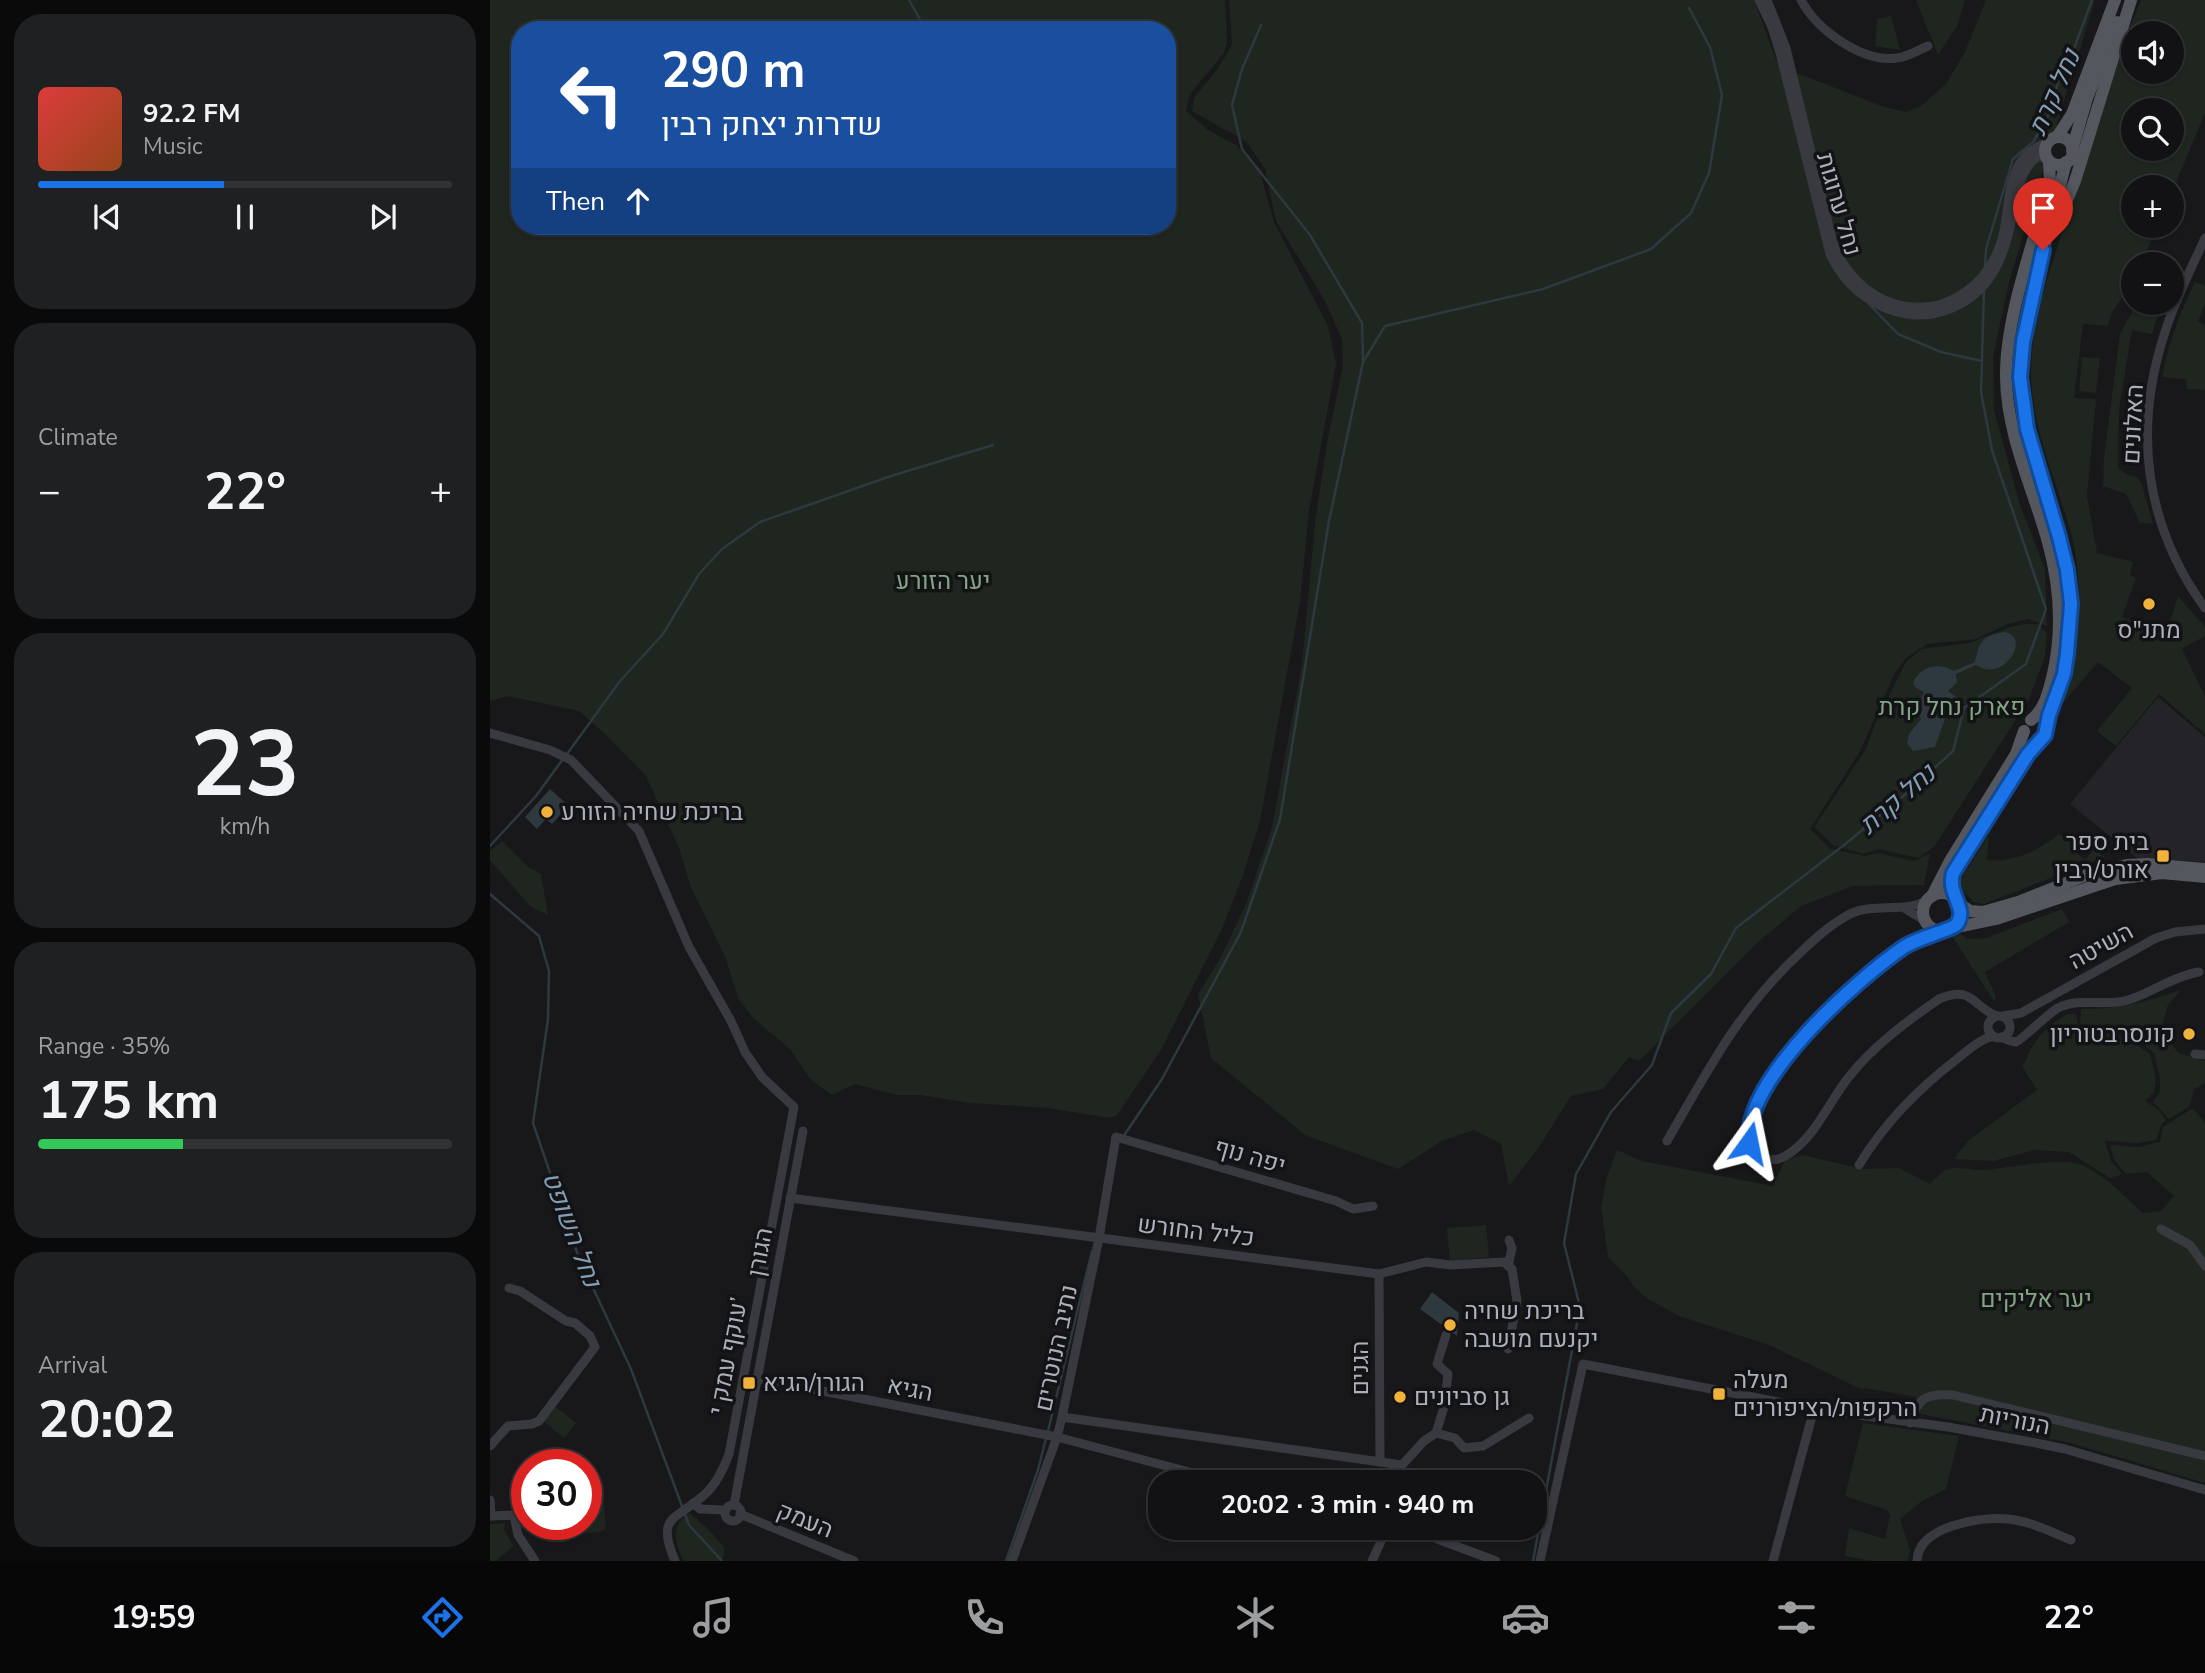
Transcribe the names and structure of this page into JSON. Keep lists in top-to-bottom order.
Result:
{
  "streets": {
    "street": [
      "נחל ערוגות",
      "האלונים",
      "השיטה",
      "יפה נוף",
      "כליל החורש",
      "הגורן",
      "נתיב הנוטרים",
      "עוקף עמק י’",
      "הגנים",
      "הגיא",
      "הנוריות",
      "העמק"
    ]
  },
  "crossings": [
    ["יפה נוף", "נתיב הנוטרים"],
    ["כליל החורש", "הגורן"],
    ["כליל החורש", "נתיב הנוטרים"],
    ["כליל החורש", "הגנים"],
    ["הגורן", "הגיא"],
    ["הגורן", "העמק"],
    ["נתיב הנוטרים", "הגיא"]
  ],
  "water": ["נחל קרת", "נחל השופט"],
  "parks": ["יער הזורע", "פארק נחל קרת", "יער אליקים"],
  "places": {
    "other": [
      "מתנ\"ס",
      "בריכת שחיה הזורע",
      "קונסרבטוריון",
      "בריכת שחיה יקנעם מושבה",
      "גן סביונים"
    ],
    "transit": ["בית ספר אורט/רבין", "הגורן/הגיא", "מעלה הרקפות/הציפורנים"]
  },
  "page": {
    "map_buttons": ["+", "−"],
    "turn": ["290 m", "שדרות יצחק רבין"],
    "song": ["92.2 FM", "Music"],
    "then": "Then",
    "tile": [
      "Climate",
      ["23", "km/h"],
      ["Range · 35%", "175 km"],
      ["Arrival", "20:02"]
    ],
    "heat": ["−", "22°", "+"],
    "limit": "30",
    "trip": "20:02 · 3 min · 940 m",
    "tabs": ["19:59", "22°"]
  }
}
